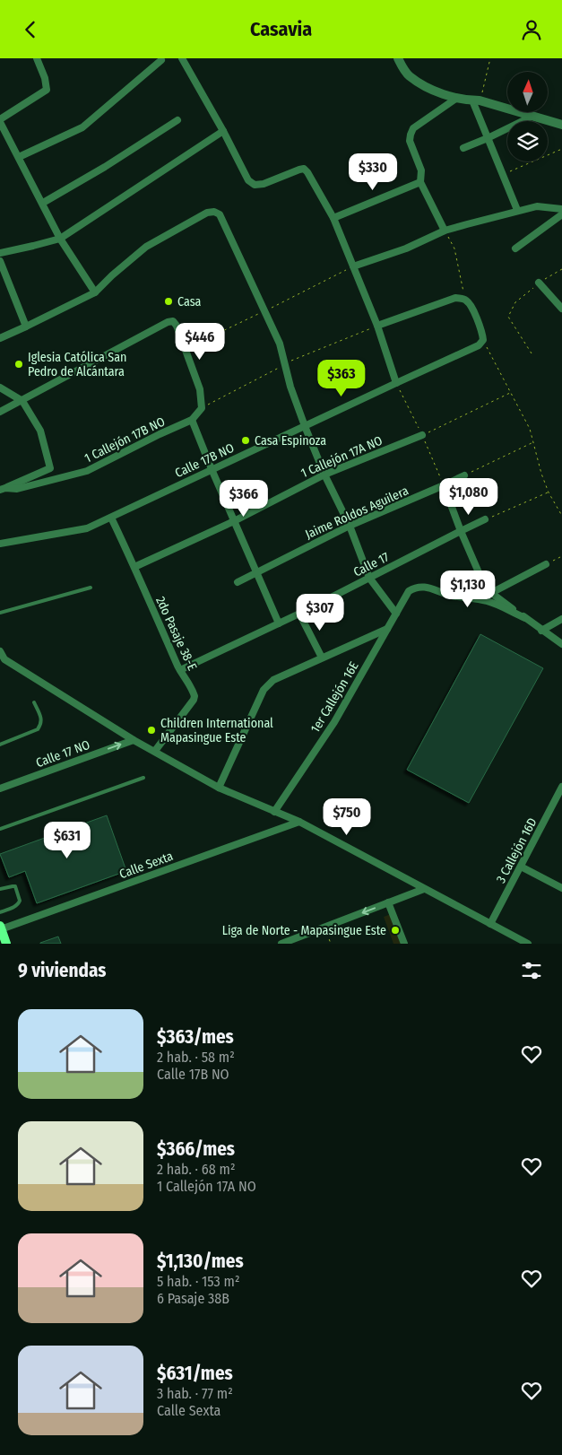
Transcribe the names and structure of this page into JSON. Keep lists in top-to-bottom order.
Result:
{
  "streets": {
    "street": [
      "1 Callejón 17B NO",
      "1 Callejón 17A NO",
      "Calle 17B NO",
      "Jaime Roldos Aguilera",
      "Calle 17",
      "2do Pasaje 38-E",
      "1er Callejón 16E",
      "Calle 17 NO",
      "3 Callejón 16D",
      "Calle Sexta"
    ]
  },
  "crossings": [
    ["1 Callejón 17A NO", "2do Pasaje 38-E"],
    ["Calle 17B NO", "2do Pasaje 38-E"],
    ["Calle 17", "2do Pasaje 38-E"]
  ],
  "one_way": ["Calle 17 NO"],
  "places": [
    "Casa",
    "Iglesia Católica San Pedro de Alcántara",
    "Casa Espinoza",
    "Children International Mapasingue Este",
    "Liga de Norte - Mapasingue Este"
  ],
  "north": "top",
  "page": {
    "header": "Casavia",
    "price": [
      "$330",
      "$446",
      "$363",
      "$1,080",
      "$366",
      "$1,130",
      "$307",
      "$750",
      "$631"
    ],
    "heading": "9 viviendas",
    "list": [
      {
        "name": "$363/mes",
        "note": "2 hab. · 58 m² · Calle 17B NO"
      },
      {
        "name": "$366/mes",
        "note": "2 hab. · 68 m² · 1 Callejón 17A NO"
      },
      {
        "name": "$1,130/mes",
        "note": "5 hab. · 153 m² · 6 Pasaje 38B"
      },
      {
        "name": "$631/mes",
        "note": "3 hab. · 77 m² · Calle Sexta"
      }
    ]
  }
}
